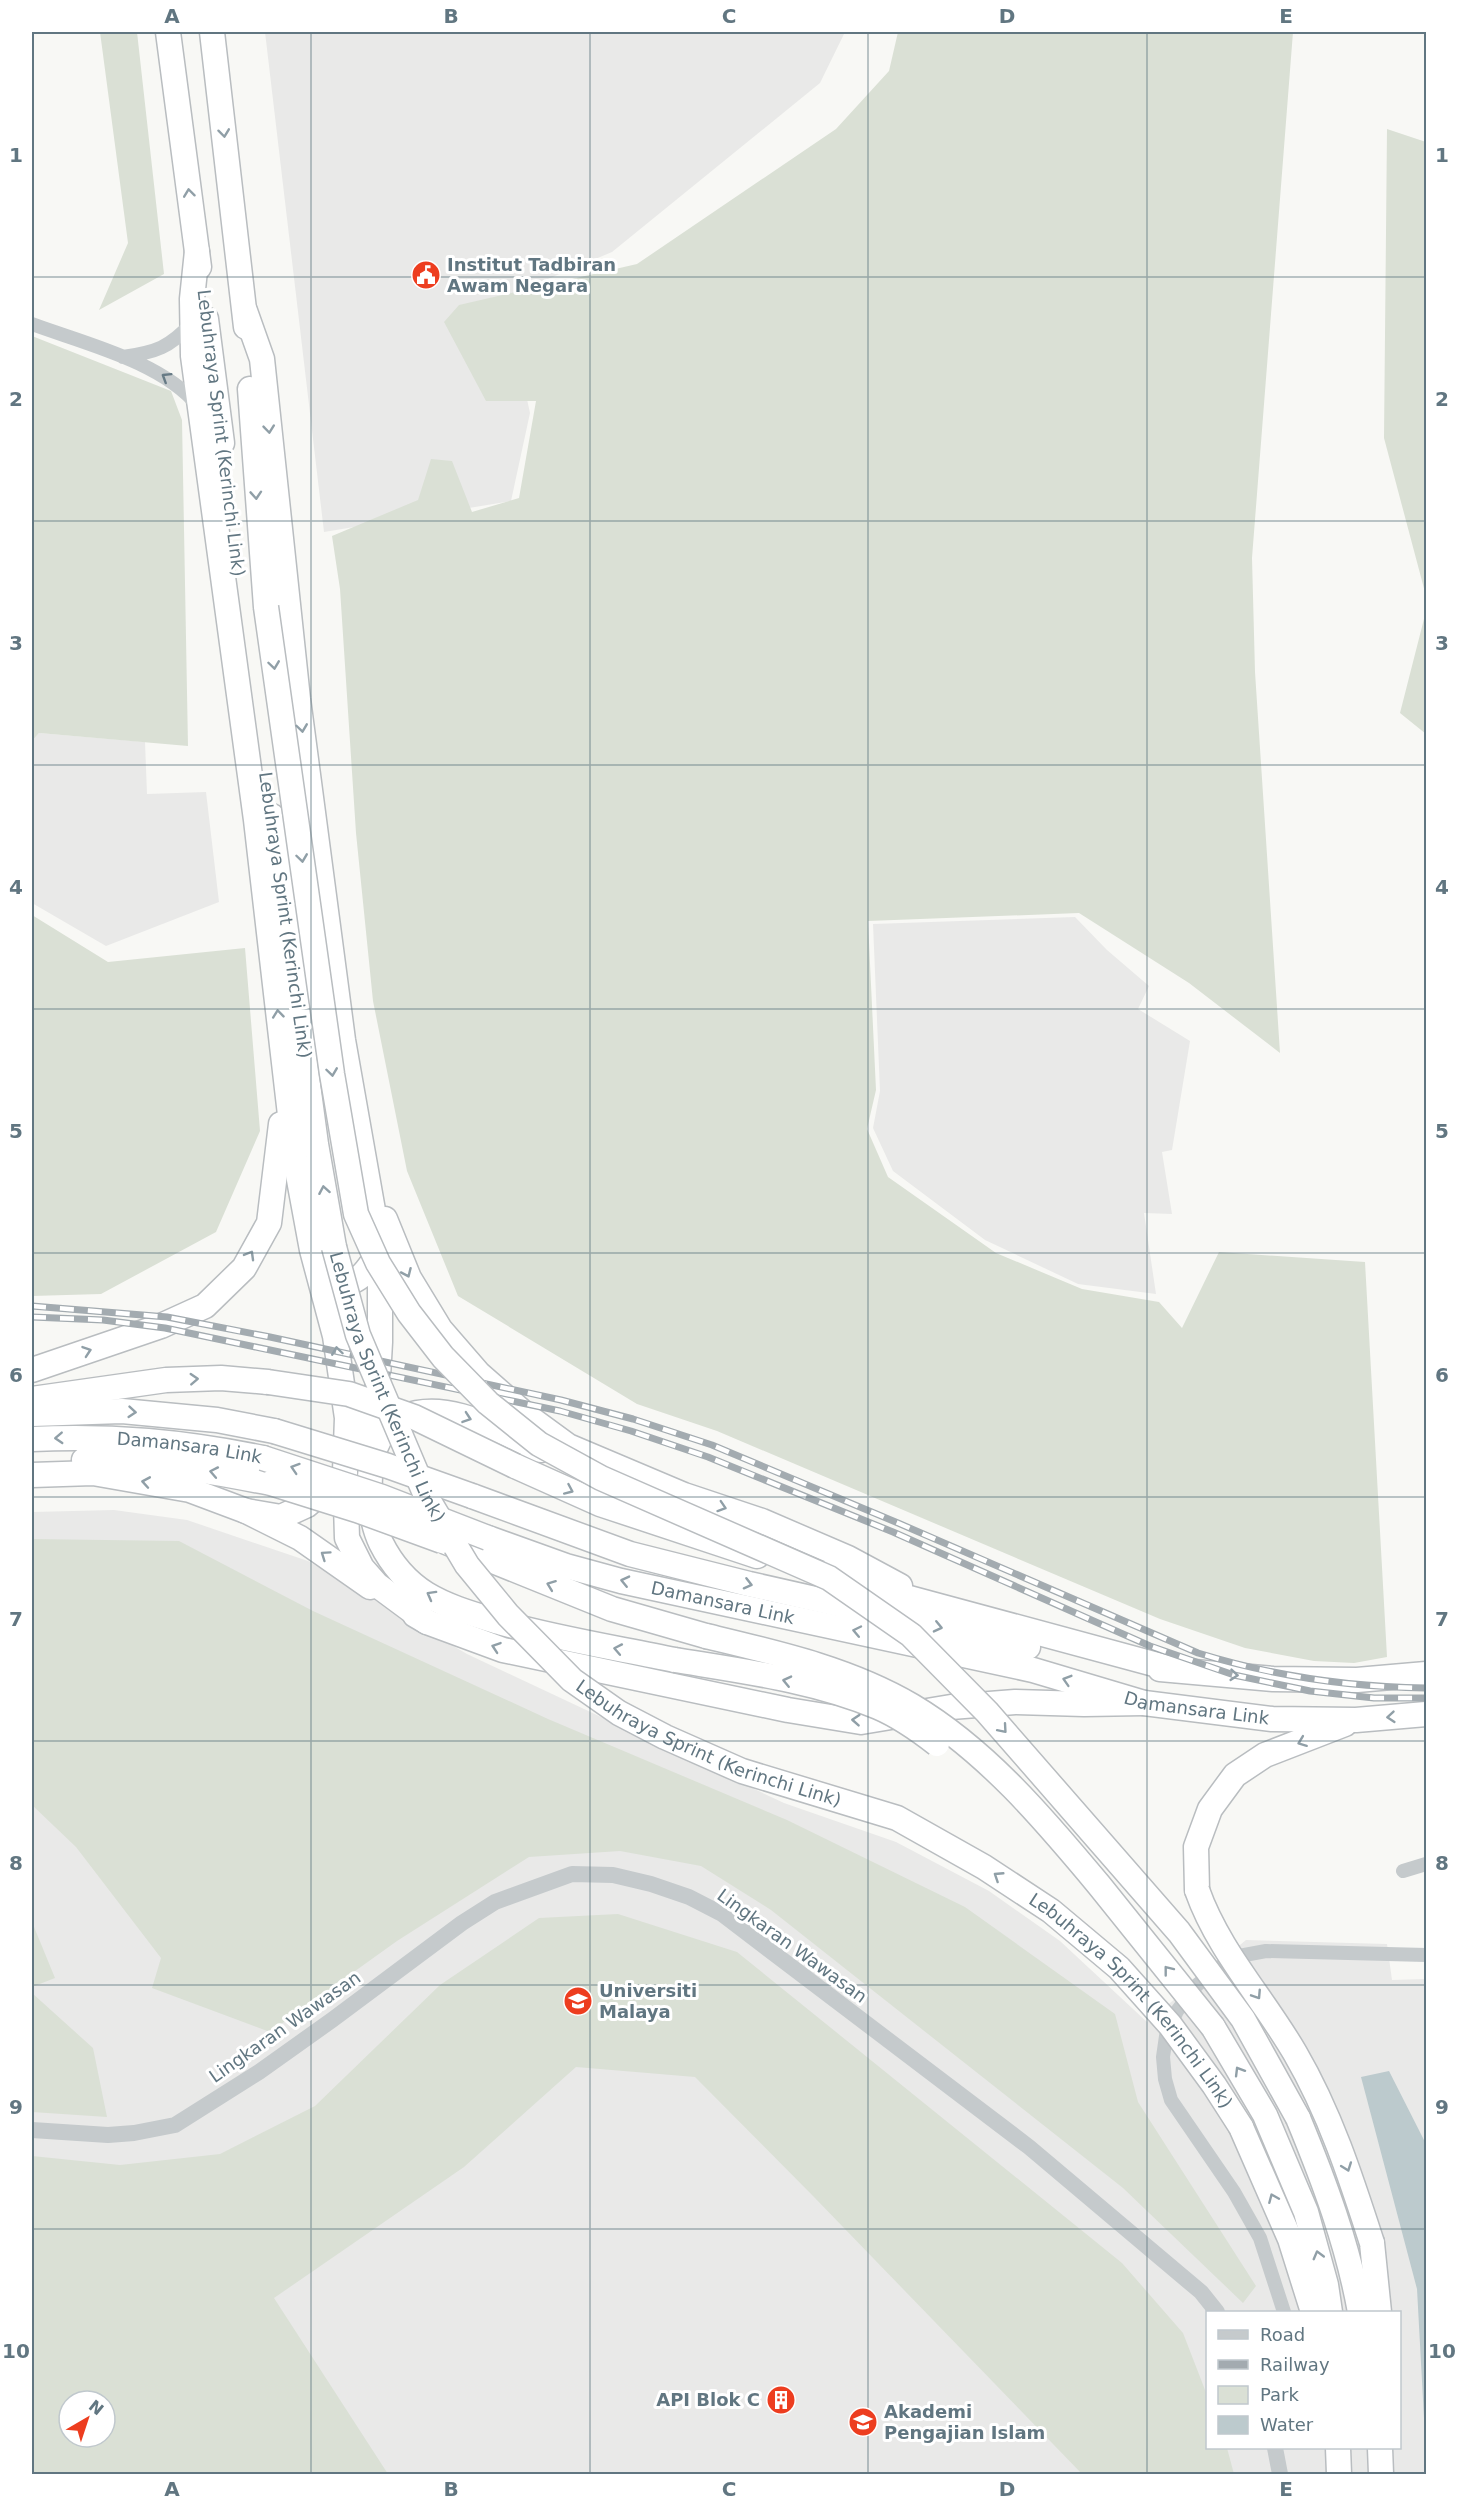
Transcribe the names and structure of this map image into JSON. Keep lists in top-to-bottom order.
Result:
{
  "streets": {
    "highway": ["Lebuhraya Sprint (Kerinchi Link)", "Damansara Link"],
    "street": ["Lingkaran Wawasan"]
  },
  "places": {
    "public building": ["Institut Tadbiran Awam Negara"],
    "school or university": ["Universiti Malaya", "Akademi Pengajian Islam"],
    "building": ["API Blok C"]
  },
  "legend": [
    "Road",
    "Railway",
    "Park",
    "Water"
  ],
  "north": "top right",
  "grid": {
    "columns": [
      "A",
      "B",
      "C",
      "D",
      "E"
    ],
    "rows": [
      "1",
      "2",
      "3",
      "4",
      "5",
      "6",
      "7",
      "8",
      "9",
      "10"
    ]
  }
}
